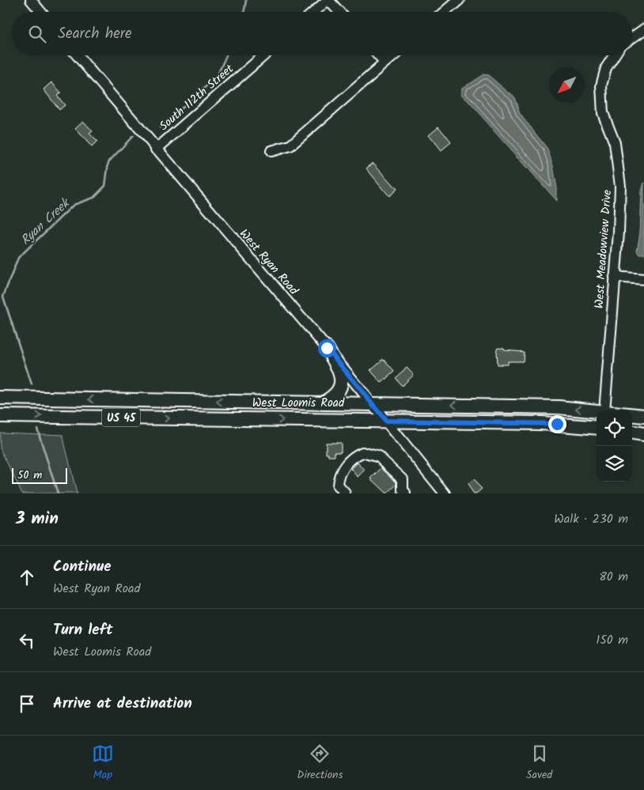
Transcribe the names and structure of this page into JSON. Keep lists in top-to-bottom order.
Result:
{
  "streets": {
    "main road": ["West Loomis Road", "US 45"],
    "street": ["South 112th Street", "West Meadowview Drive", "West Ryan Road"]
  },
  "crossings": [
    ["South 112th Street", "West Ryan Road"],
    ["West Ryan Road", "West Loomis Road"]
  ],
  "water": ["Ryan Creek"],
  "scale_bar": "50 m",
  "north": "bottom left",
  "page": {
    "search": "Search here",
    "scale": "50 m",
    "heading": ["3 min", "Walk · 230 m"],
    "list": [
      ["Continue", "West Ryan Road", "80 m"],
      ["Turn left", "West Loomis Road", "150 m"],
      "Arrive at destination"
    ],
    "nav": ["Map", "Directions", "Saved"]
  }
}
